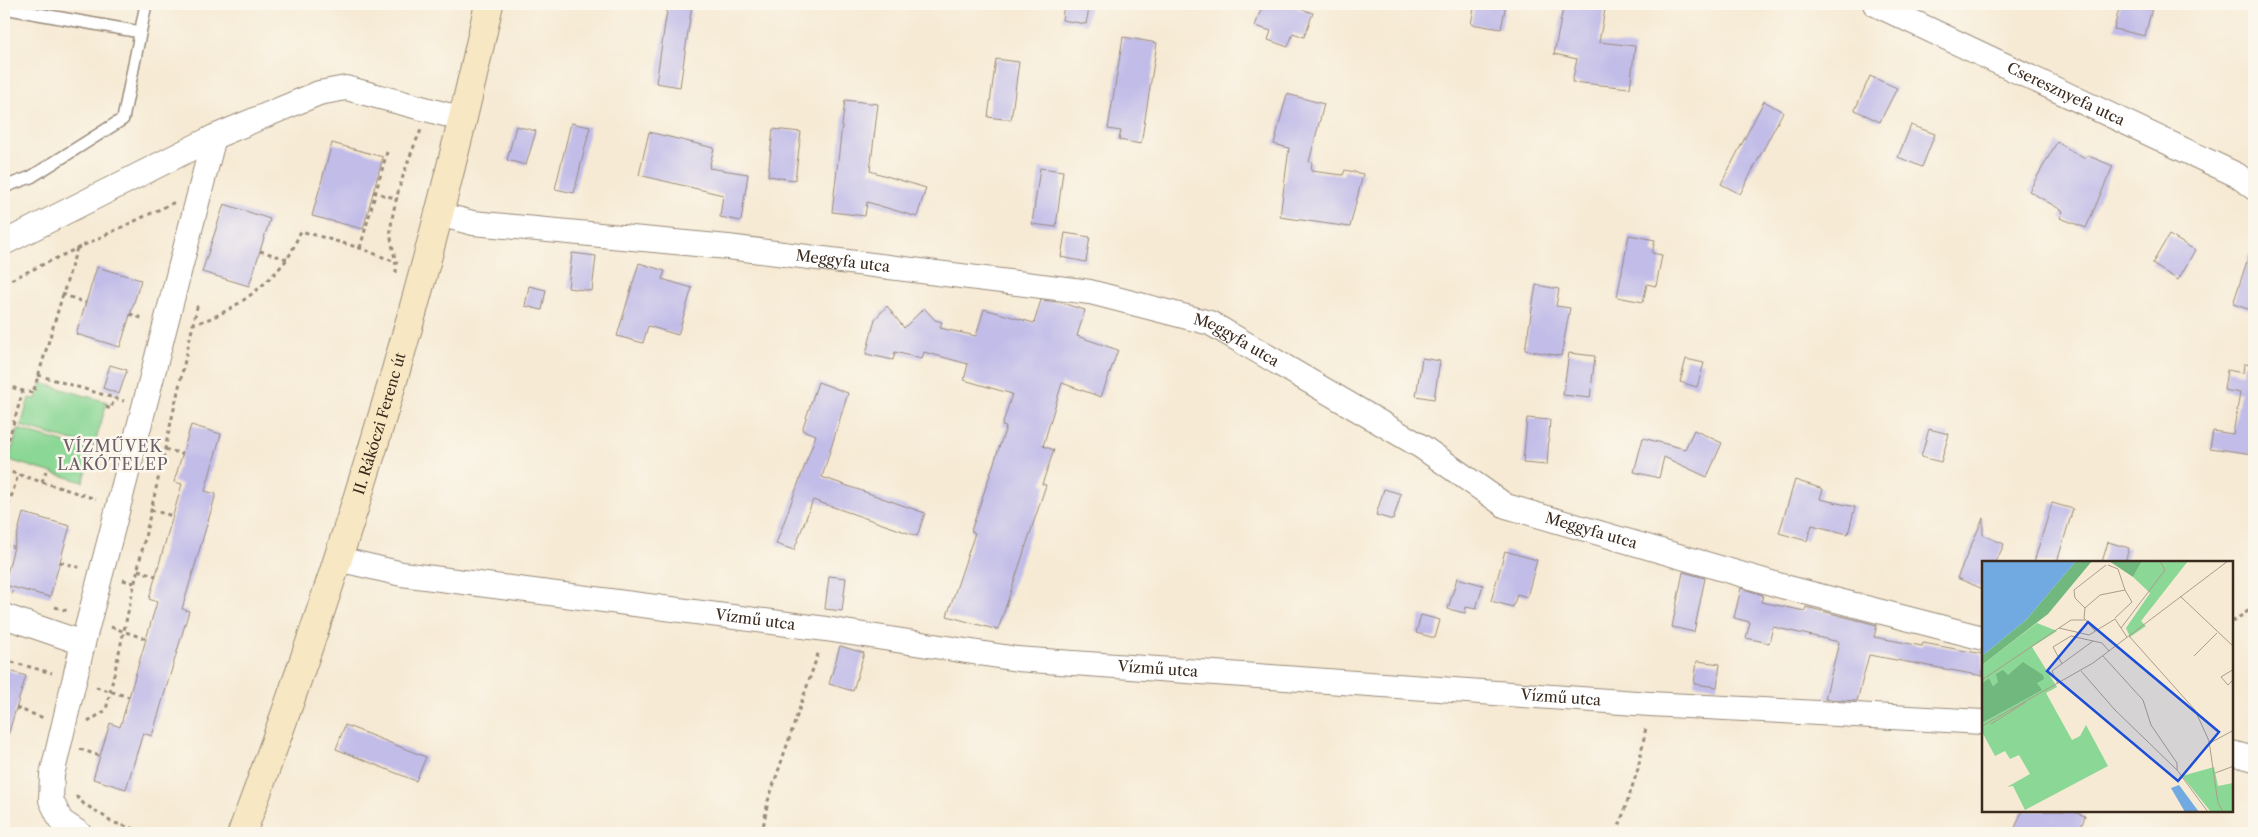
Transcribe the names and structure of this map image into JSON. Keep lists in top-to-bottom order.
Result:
{
  "streets": {
    "main road": ["II. Rákóczi Ferenc út"],
    "street": ["Cseresznyefa utca", "Meggyfa utca", "Vízmű utca"]
  },
  "crossings": [
    ["Meggyfa utca", "II. Rákóczi Ferenc út"],
    ["II. Rákóczi Ferenc út", "Vízmű utca"]
  ],
  "districts": ["VÍZMŰVEK LAKÓTELEP"]
}
